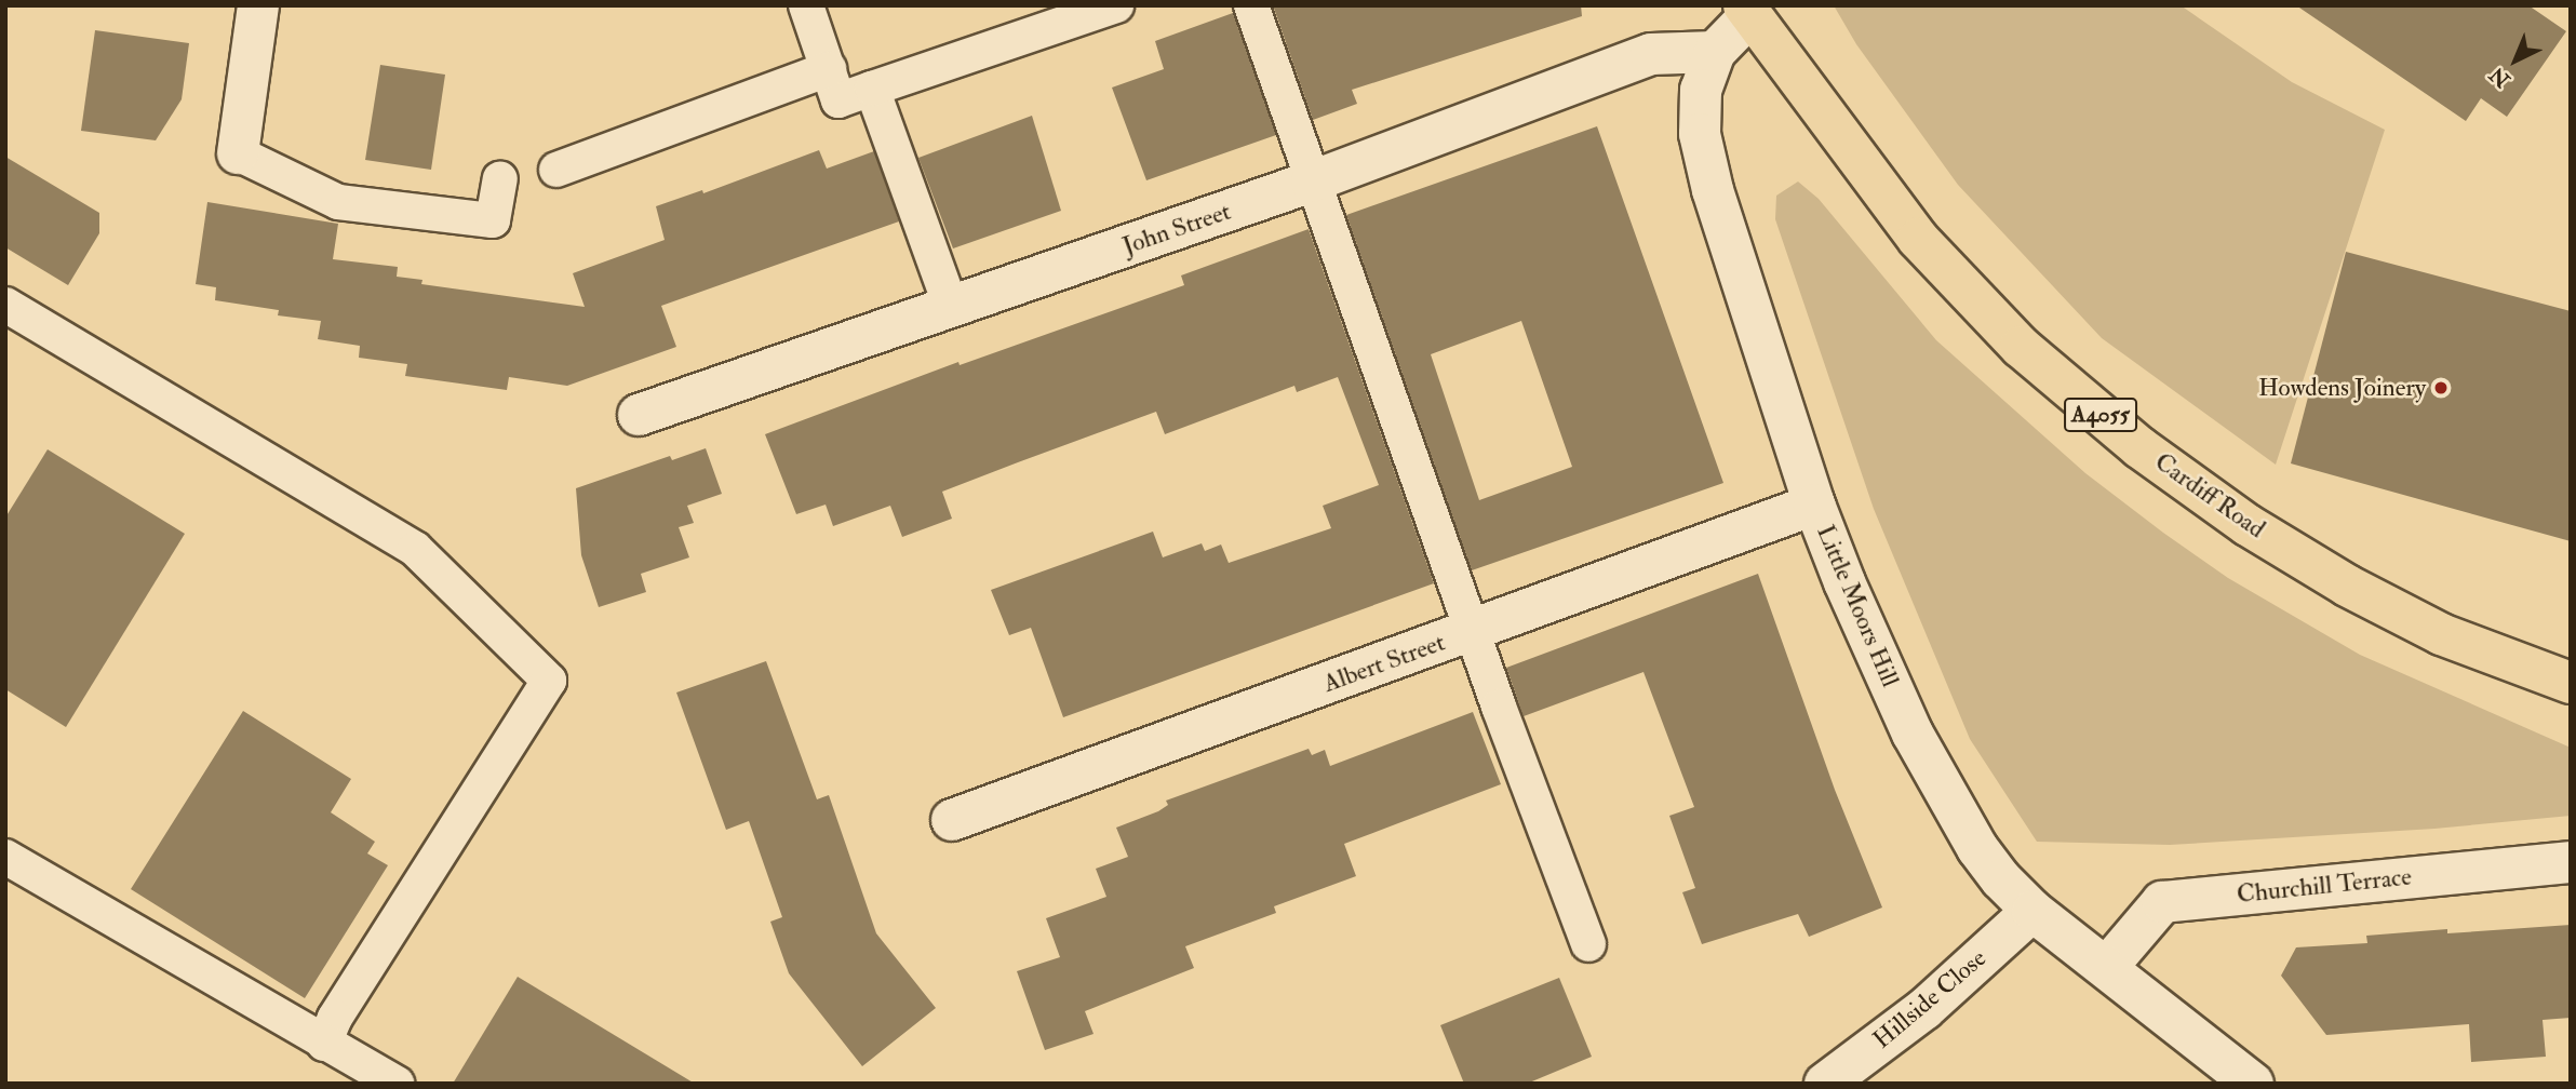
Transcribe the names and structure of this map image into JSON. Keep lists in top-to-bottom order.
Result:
{
  "streets": {
    "main road": ["A4055", "Cardiff Road"],
    "street": [
      "John Street",
      "Little Moors Hill",
      "Albert Street",
      "Churchill Terrace",
      "Hillside Close"
    ]
  },
  "crossings": [
    ["John Street", "Little Moors Hill"],
    ["Cardiff Road", "Little Moors Hill"],
    ["Little Moors Hill", "Albert Street"],
    ["Little Moors Hill", "Churchill Terrace"],
    ["Little Moors Hill", "Hillside Close"]
  ],
  "places": ["Howdens Joinery"],
  "north": "bottom left"
}
